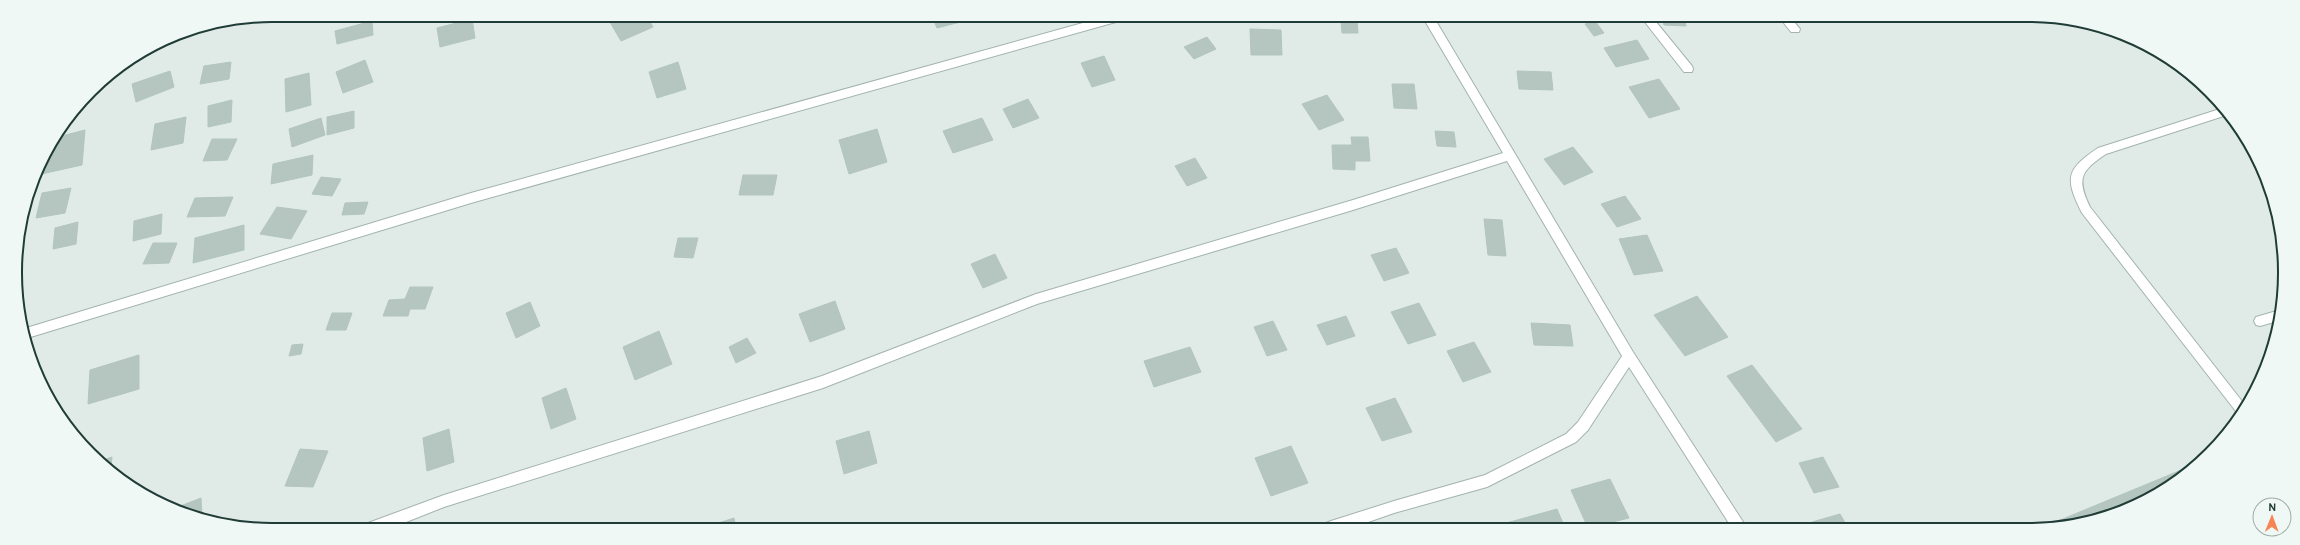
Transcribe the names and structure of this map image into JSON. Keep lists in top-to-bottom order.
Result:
{
  "north": "top"
}
